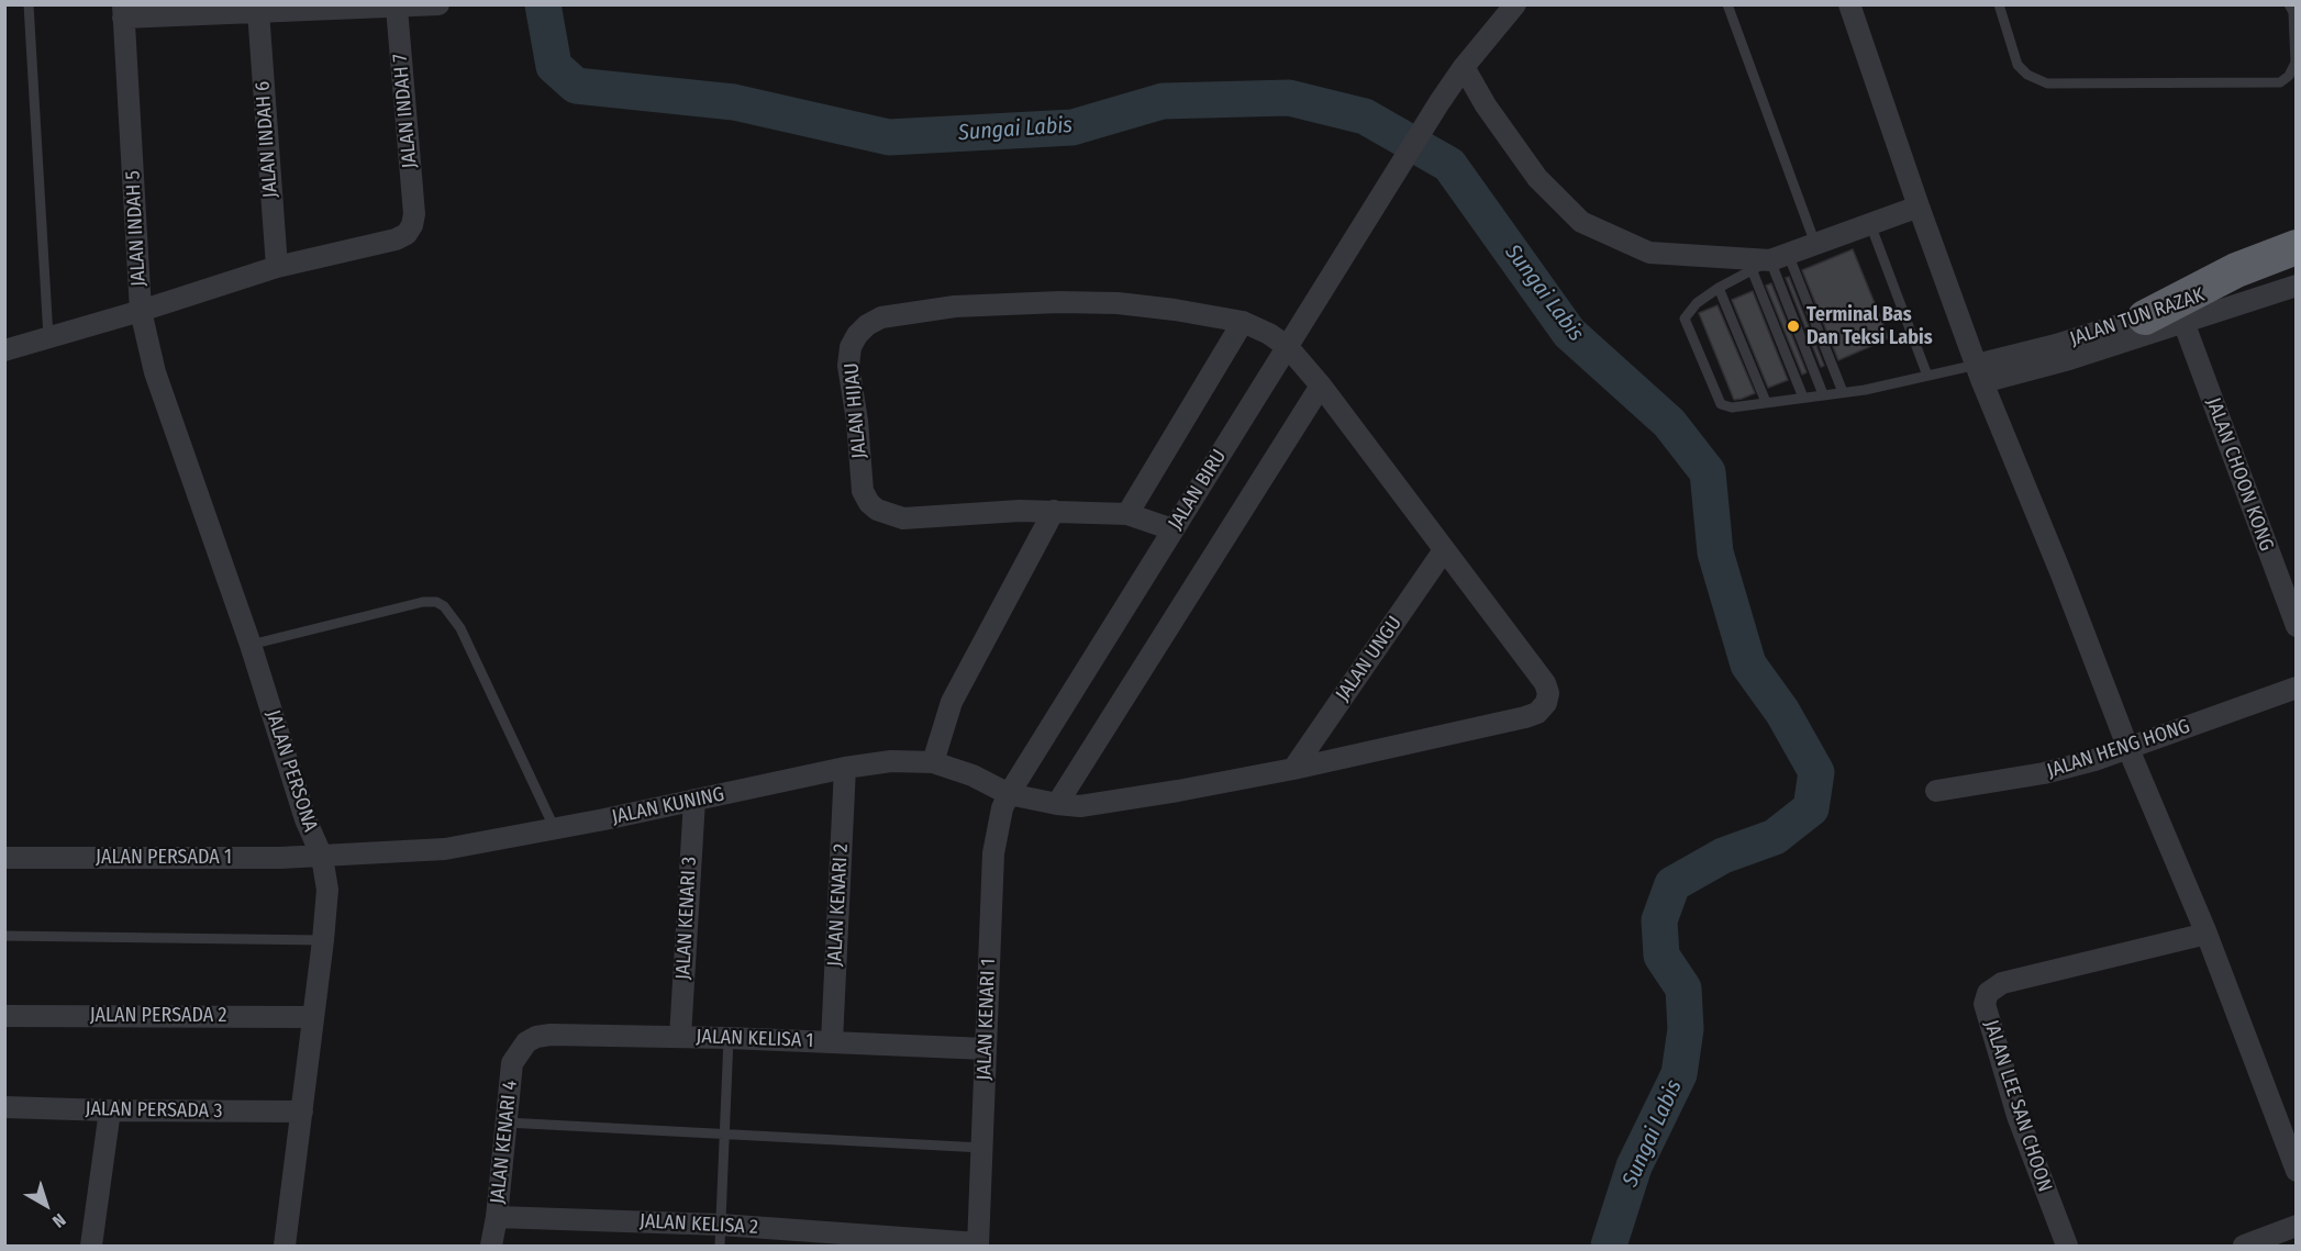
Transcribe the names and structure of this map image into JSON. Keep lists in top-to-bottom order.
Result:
{
  "streets": {
    "street": [
      "JALAN INDAH 7",
      "JALAN INDAH 6",
      "JALAN INDAH 5",
      "JALAN TUN RAZAK",
      "JALAN HIJAU",
      "JALAN CHOON KONG",
      "JALAN BIRU",
      "JALAN UNGU",
      "JALAN HENG HONG",
      "JALAN PERSONA",
      "JALAN KUNING",
      "JALAN PERSADA 1",
      "JALAN KENARI 2",
      "JALAN KENARI 3",
      "JALAN PERSADA 2",
      "JALAN KENARI 1",
      "JALAN KELISA 1",
      "JALAN LEE SAN CHOON",
      "JALAN PERSADA 3",
      "JALAN KENARI 4",
      "JALAN KELISA 2"
    ]
  },
  "crossings": [
    ["JALAN INDAH 7", "JALAN INDAH 5"],
    ["JALAN INDAH 6", "JALAN INDAH 5"],
    ["JALAN INDAH 5", "JALAN PERSONA"],
    ["JALAN TUN RAZAK", "JALAN CHOON KONG"],
    ["JALAN HIJAU", "JALAN BIRU"],
    ["JALAN HIJAU", "JALAN UNGU"],
    ["JALAN HIJAU", "JALAN KUNING"],
    ["JALAN BIRU", "JALAN KUNING"],
    ["JALAN BIRU", "JALAN KENARI 1"],
    ["JALAN UNGU", "JALAN KUNING"],
    ["JALAN PERSONA", "JALAN KUNING"],
    ["JALAN PERSONA", "JALAN PERSADA 1"],
    ["JALAN PERSONA", "JALAN PERSADA 2"],
    ["JALAN PERSONA", "JALAN PERSADA 3"],
    ["JALAN KUNING", "JALAN PERSADA 1"],
    ["JALAN KUNING", "JALAN KENARI 2"],
    ["JALAN KUNING", "JALAN KENARI 3"],
    ["JALAN KUNING", "JALAN KENARI 1"],
    ["JALAN KENARI 2", "JALAN KELISA 1"],
    ["JALAN KENARI 3", "JALAN KELISA 1"],
    ["JALAN KENARI 1", "JALAN KELISA 1"],
    ["JALAN KENARI 1", "JALAN KELISA 2"],
    ["JALAN KELISA 1", "JALAN KENARI 4"],
    ["JALAN KENARI 4", "JALAN KELISA 2"]
  ],
  "water": ["Sungai Labis"],
  "places": ["Terminal Bas Dan Teksi Labis"],
  "north": "bottom right"
}
